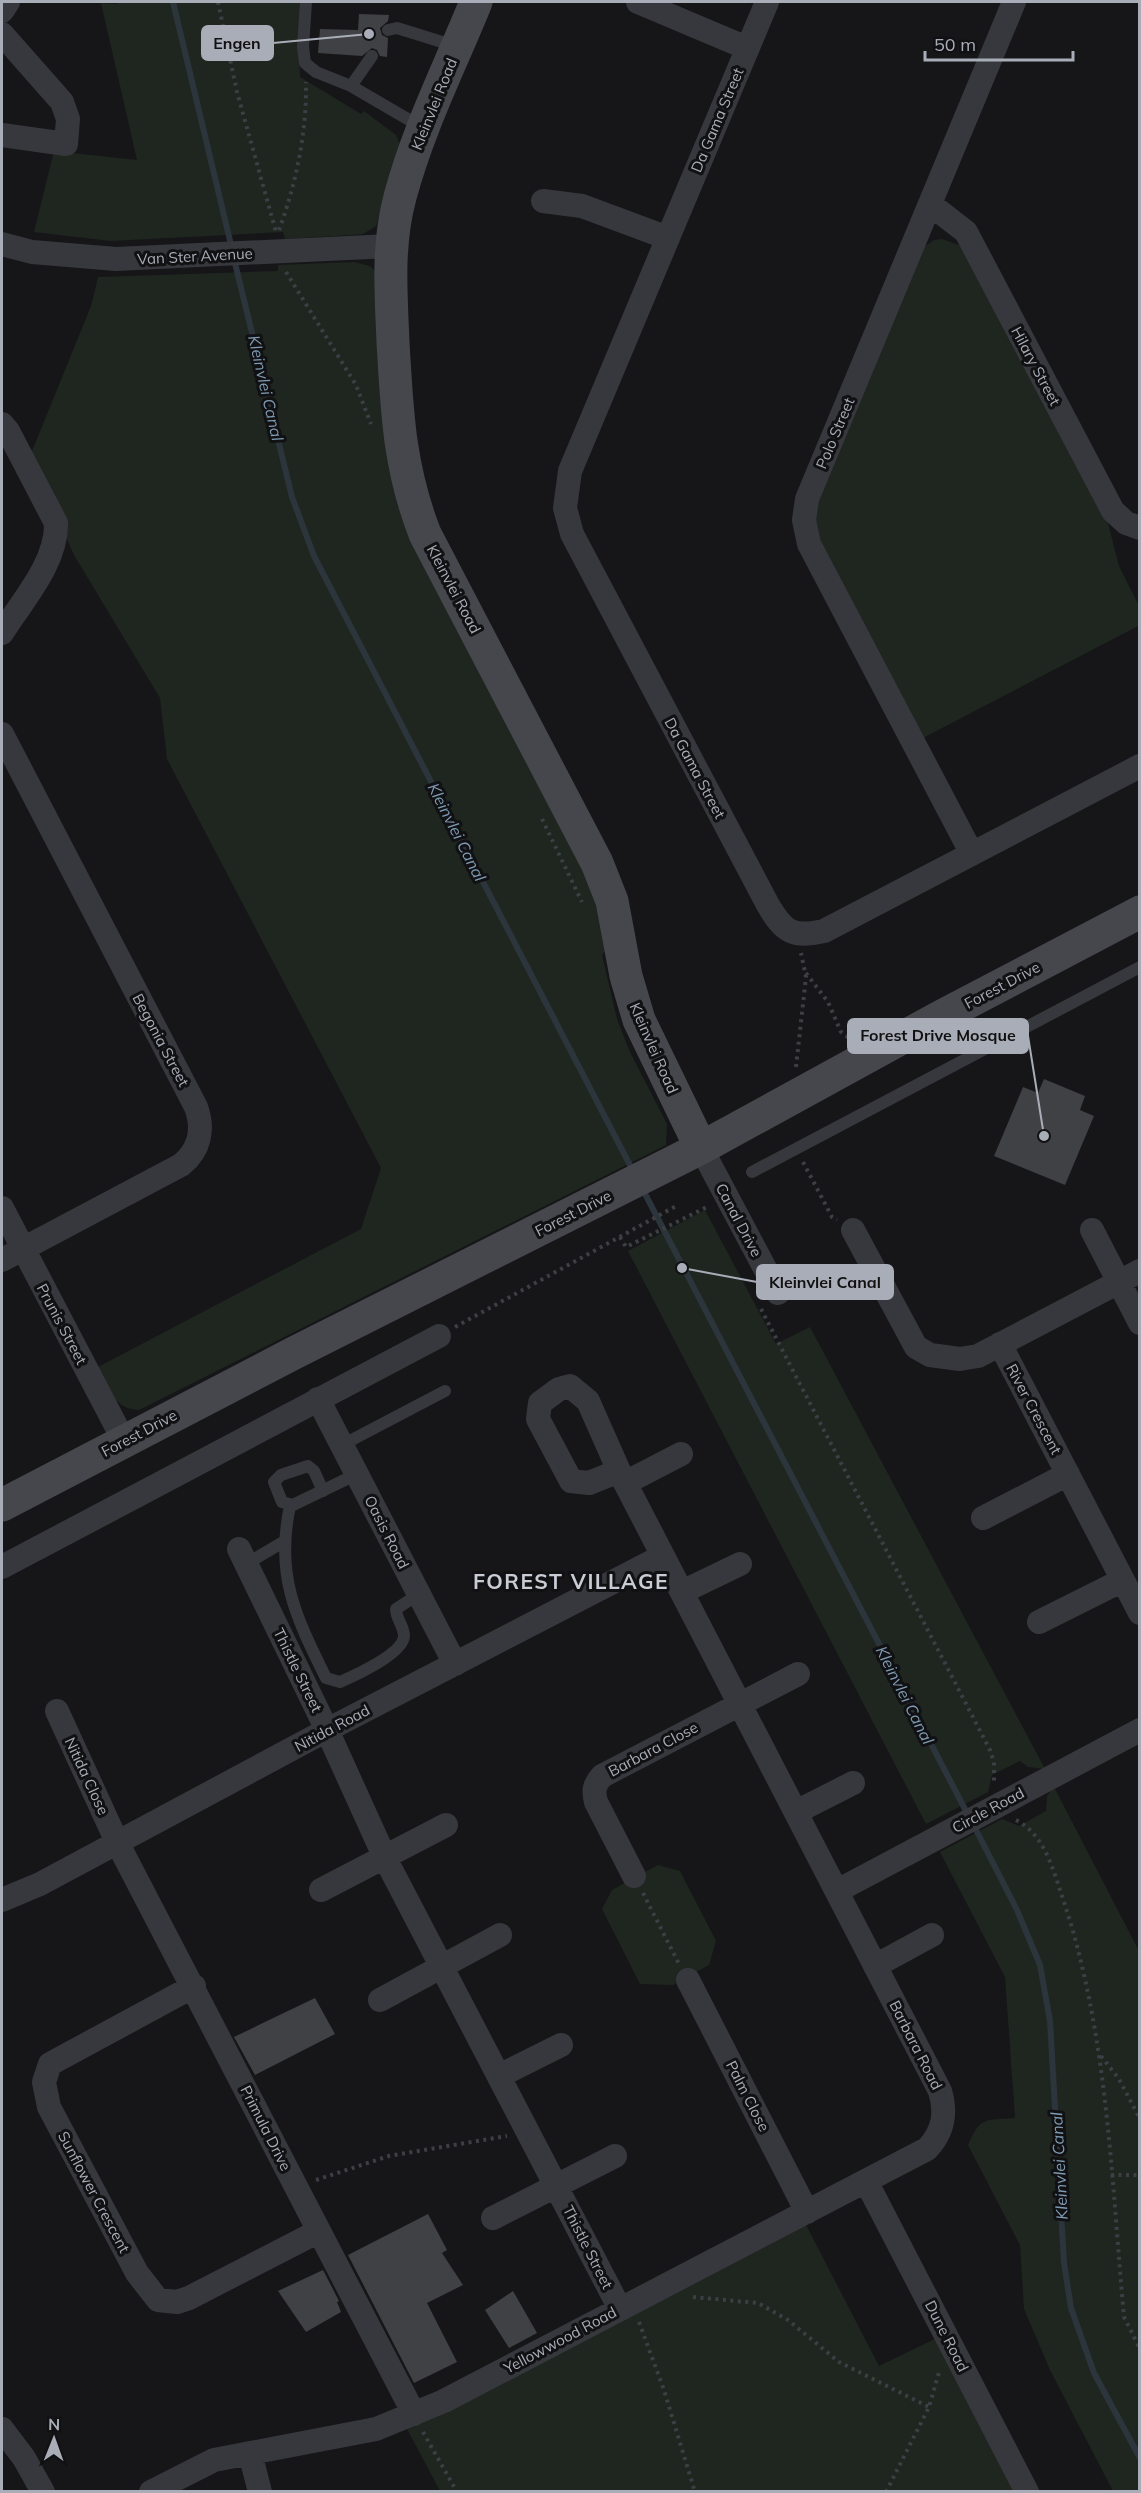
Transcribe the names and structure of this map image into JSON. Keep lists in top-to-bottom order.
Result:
{
  "streets": {
    "street": [
      "Kleinvlei Road",
      "Da Gama Street",
      "Van Ster Avenue",
      "Hilary Street",
      "Polo Street",
      "Forest Drive",
      "Begonia Street",
      "Canal Drive",
      "Prunis Street",
      "River Crescent",
      "Oasis Road",
      "Thistle Street",
      "Nitida Road",
      "Barbara Close",
      "Nitida Close",
      "Circle Road",
      "Barbara Road",
      "Palm Close",
      "Primula Drive",
      "Sunflower Crescent",
      "Dune Road",
      "Yellowwood Road"
    ]
  },
  "crossings": [
    ["Kleinvlei Road", "Van Ster Avenue"],
    ["Kleinvlei Road", "Forest Drive"],
    ["Kleinvlei Road", "Canal Drive"],
    ["Hilary Street", "Polo Street"],
    ["Forest Drive", "Canal Drive"],
    ["Forest Drive", "Prunis Street"],
    ["Begonia Street", "Prunis Street"],
    ["Oasis Road", "Nitida Road"],
    ["Thistle Street", "Nitida Road"],
    ["Thistle Street", "Yellowwood Road"],
    ["Nitida Road", "Nitida Close"],
    ["Nitida Road", "Barbara Road"],
    ["Nitida Road", "Primula Drive"],
    ["Barbara Close", "Barbara Road"],
    ["Nitida Close", "Primula Drive"],
    ["Circle Road", "Barbara Road"],
    ["Barbara Road", "Yellowwood Road"],
    ["Palm Close", "Yellowwood Road"],
    ["Primula Drive", "Sunflower Crescent"],
    ["Primula Drive", "Yellowwood Road"],
    ["Dune Road", "Yellowwood Road"]
  ],
  "districts": ["FOREST VILLAGE"],
  "water": ["Kleinvlei Canal"],
  "places": ["Engen", "Forest Drive Mosque", "Kleinvlei Canal"],
  "scale_bar": "50 m",
  "north": "top"
}
